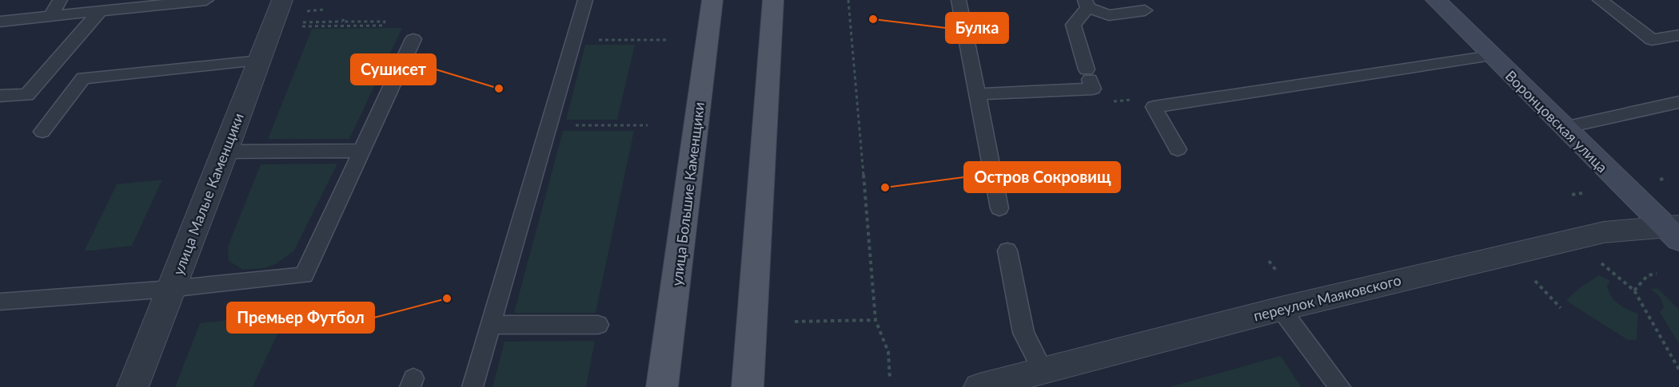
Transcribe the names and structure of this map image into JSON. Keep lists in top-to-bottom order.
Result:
{
  "streets": {
    "main road": ["Воронцовская улица", "улица Большие Каменщики"],
    "street": ["улица Малые Каменщики", "переулок Маяковского"]
  },
  "crossings": [
    ["Воронцовская улица", "переулок Маяковского"]
  ],
  "places": [
    "Булка",
    "Сушисет",
    "Остров Сокровищ",
    "Премьер Футбол"
  ]
}
